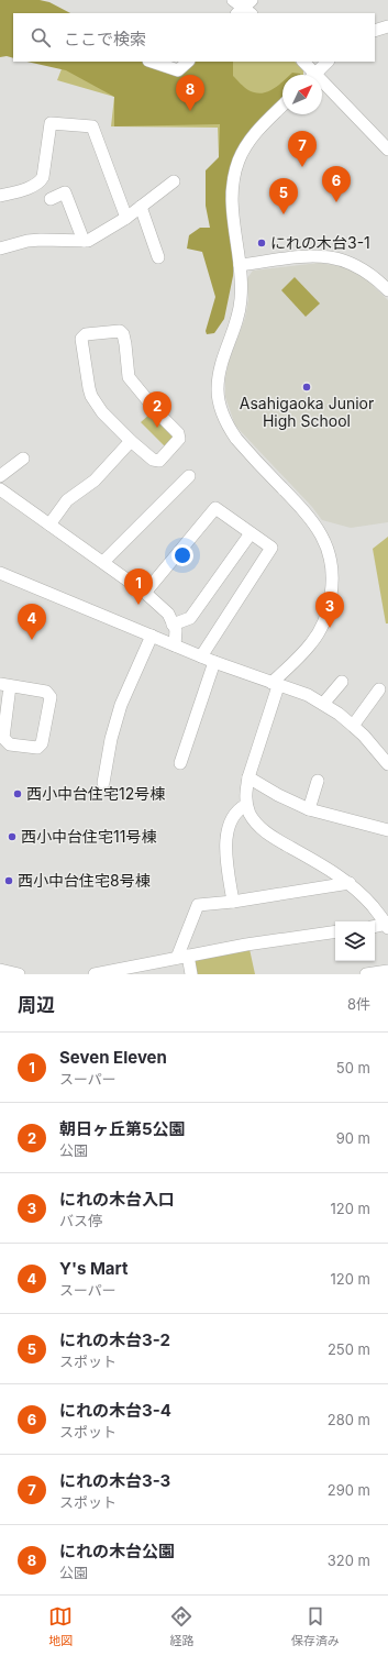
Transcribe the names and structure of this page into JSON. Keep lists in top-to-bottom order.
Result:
{
  "places": [
    "にれの木台3-1",
    "Asahigaoka Junior High School",
    "西小中台住宅12号棟",
    "西小中台住宅11号棟",
    "西小中台住宅8号棟"
  ],
  "north": "top right",
  "page": {
    "search": "ここで検索",
    "pins": [
      "8",
      "7",
      "6",
      "5",
      "2",
      "1",
      "3",
      "4"
    ],
    "heading": ["周辺", "8件"],
    "list": [
      {
        "mark": "1",
        "name": "Seven Eleven",
        "note": "スーパー",
        "value": "50 m"
      },
      {
        "mark": "2",
        "name": "朝日ヶ丘第5公園",
        "note": "公園",
        "value": "90 m"
      },
      {
        "mark": "3",
        "name": "にれの木台入口",
        "note": "バス停",
        "value": "120 m"
      },
      {
        "mark": "4",
        "name": "Y's Mart",
        "note": "スーパー",
        "value": "120 m"
      },
      {
        "mark": "5",
        "name": "にれの木台3-2",
        "note": "スポット",
        "value": "250 m"
      },
      {
        "mark": "6",
        "name": "にれの木台3-4",
        "note": "スポット",
        "value": "280 m"
      },
      {
        "mark": "7",
        "name": "にれの木台3-3",
        "note": "スポット",
        "value": "290 m"
      },
      {
        "mark": "8",
        "name": "にれの木台公園",
        "note": "公園",
        "value": "320 m"
      }
    ],
    "nav": ["地図", "経路", "保存済み"]
  }
}
